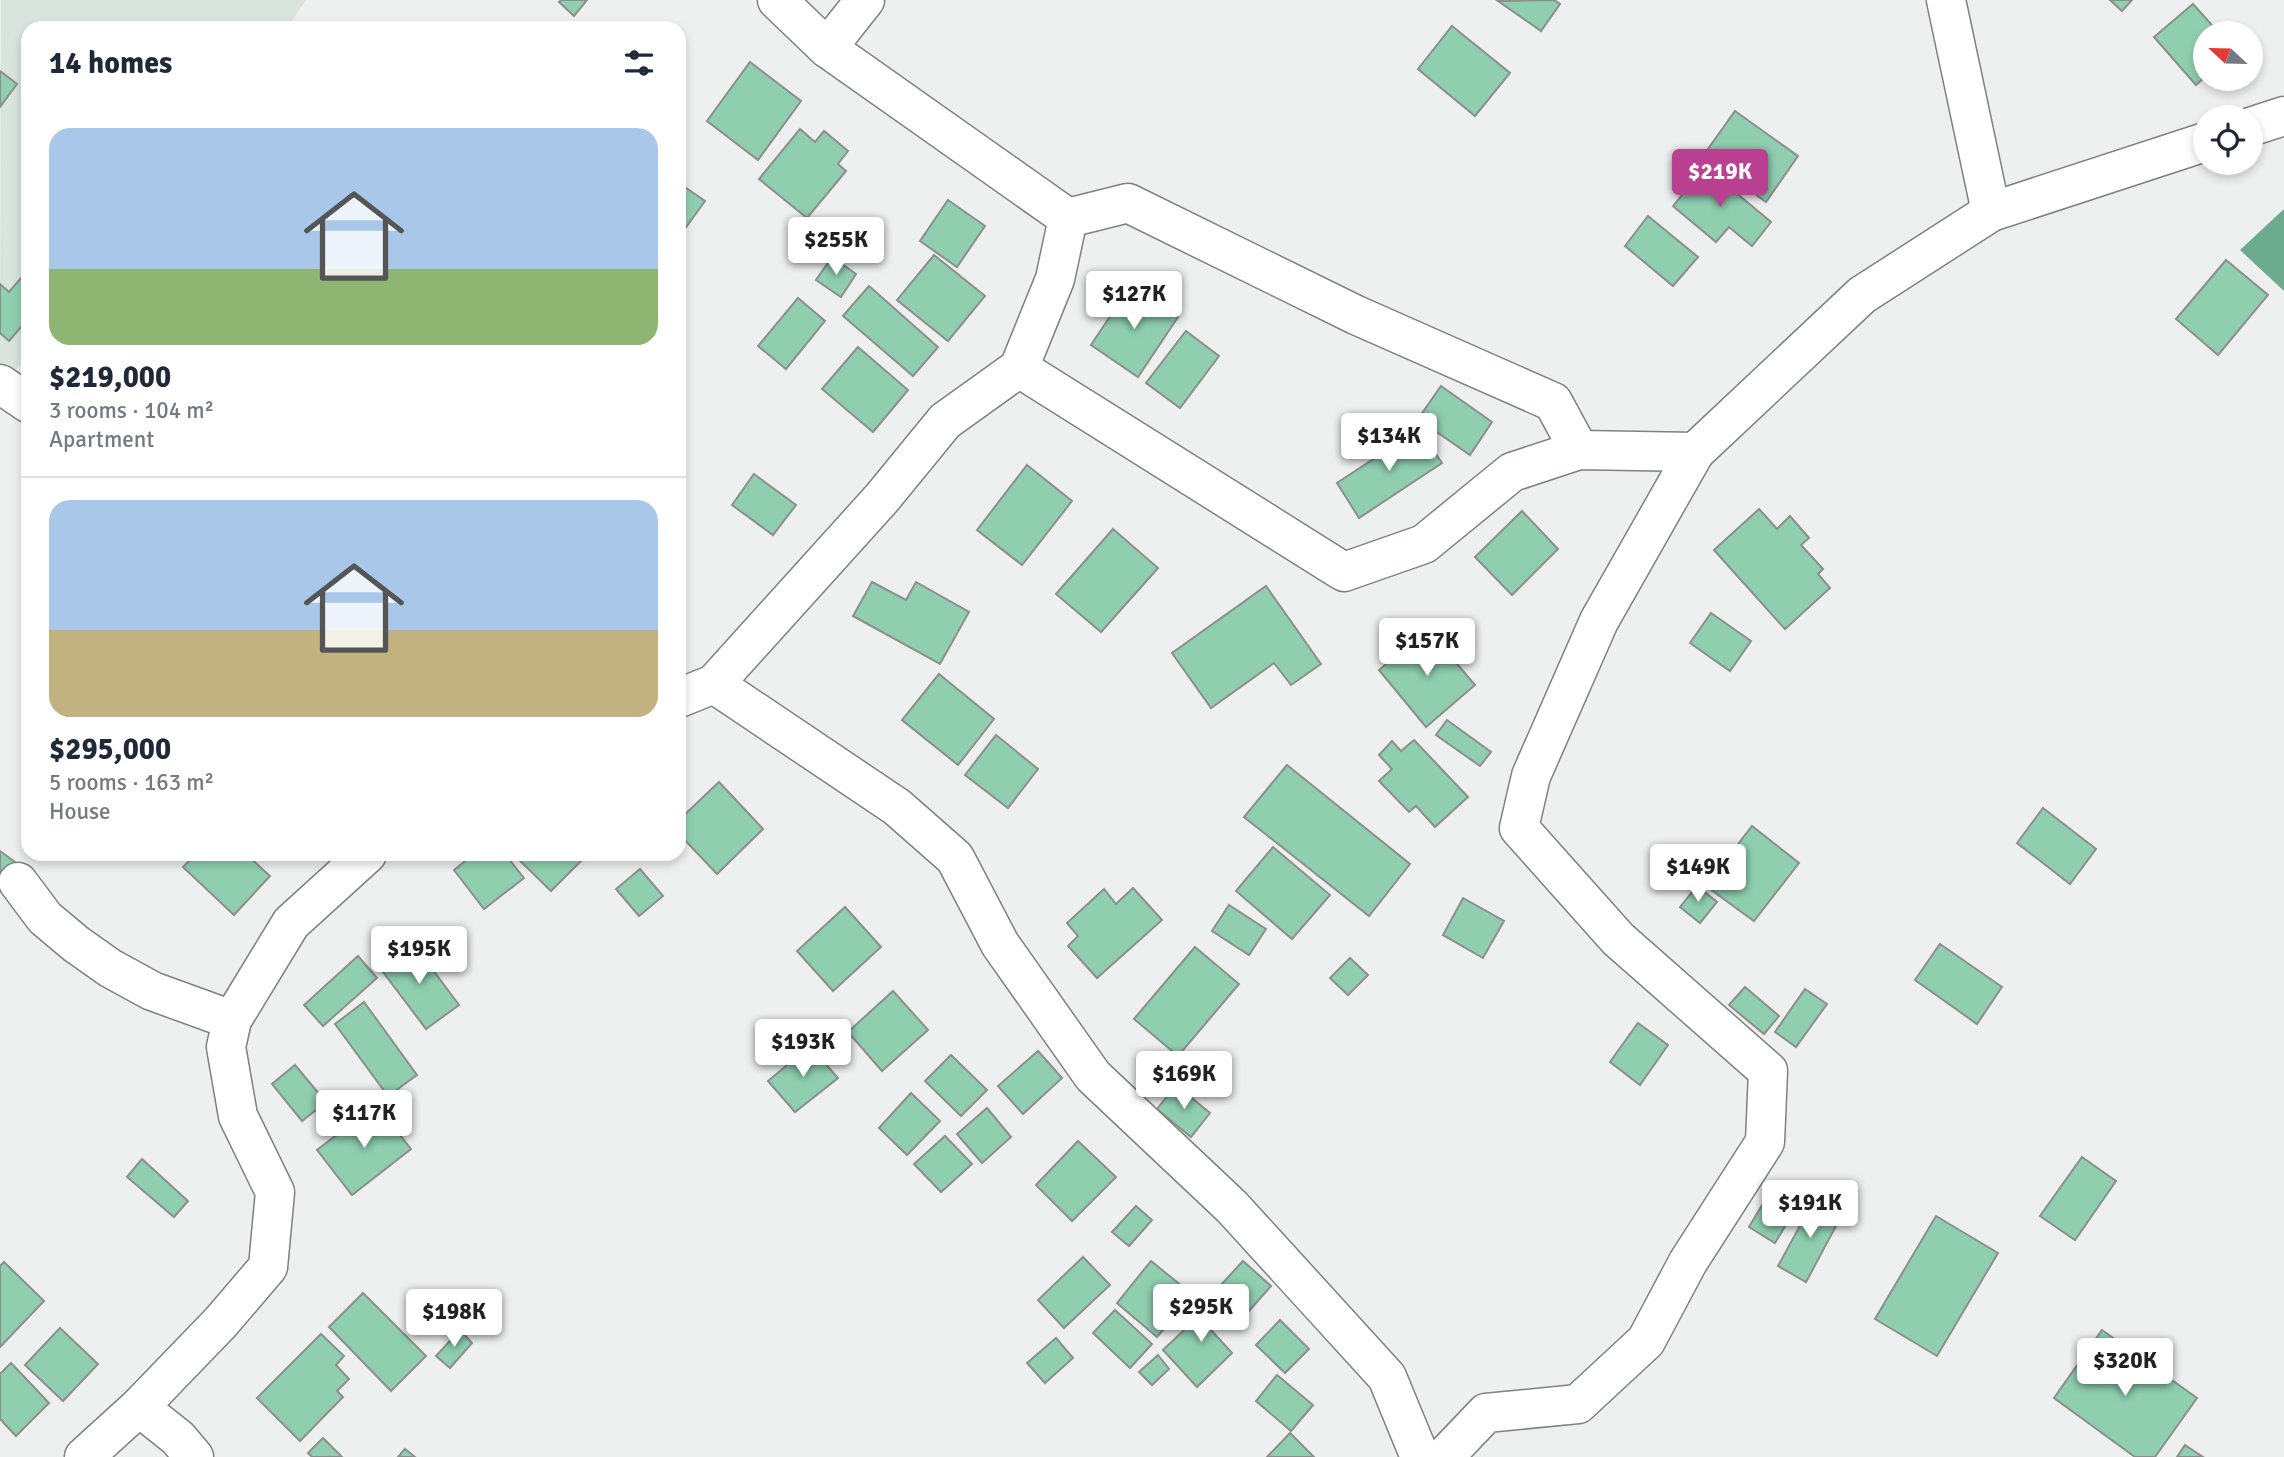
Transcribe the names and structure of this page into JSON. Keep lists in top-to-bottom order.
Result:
{
  "north": "left",
  "page": {
    "heading": "14 homes",
    "list": [
      {
        "name": "$219,000",
        "note": "3 rooms · 104 m² · Apartment"
      },
      {
        "name": "$295,000",
        "note": "5 rooms · 163 m² · House"
      }
    ],
    "price": [
      "$219K",
      "$255K",
      "$127K",
      "$134K",
      "$157K",
      "$149K",
      "$195K",
      "$193K",
      "$169K",
      "$117K",
      "$191K",
      "$295K",
      "$198K",
      "$320K"
    ]
  }
}
